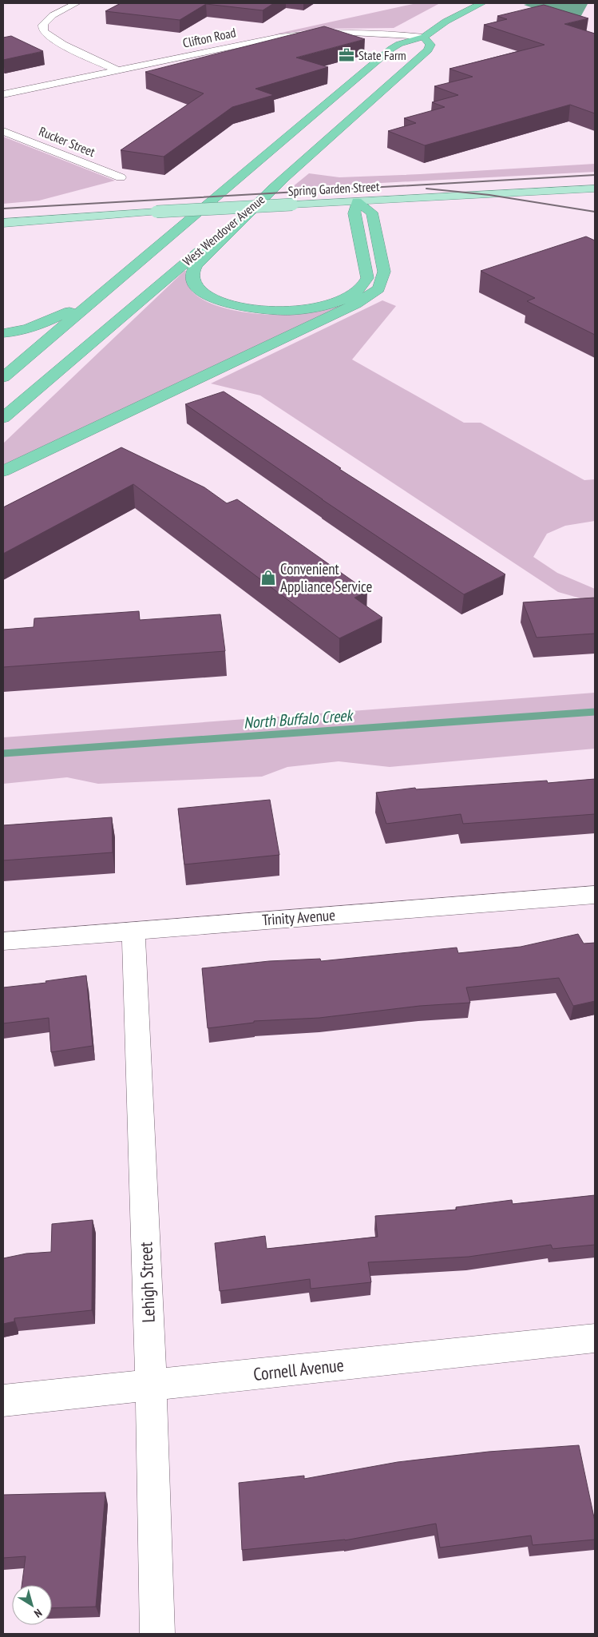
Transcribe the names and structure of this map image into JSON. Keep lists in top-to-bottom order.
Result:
{
  "streets": {
    "highway": ["West Wendover Avenue"],
    "main road": ["Spring Garden Street"],
    "street": [
      "Clifton Road",
      "Rucker Street",
      "Trinity Avenue",
      "Lehigh Street",
      "Cornell Avenue"
    ]
  },
  "crossings": [
    ["Clifton Road", "West Wendover Avenue"],
    ["Trinity Avenue", "Lehigh Street"],
    ["Lehigh Street", "Cornell Avenue"]
  ],
  "water": ["North Buffalo Creek"],
  "places": {
    "office": ["State Farm"],
    "shop": ["Convenient Appliance Service"]
  },
  "north": "bottom right"
}
